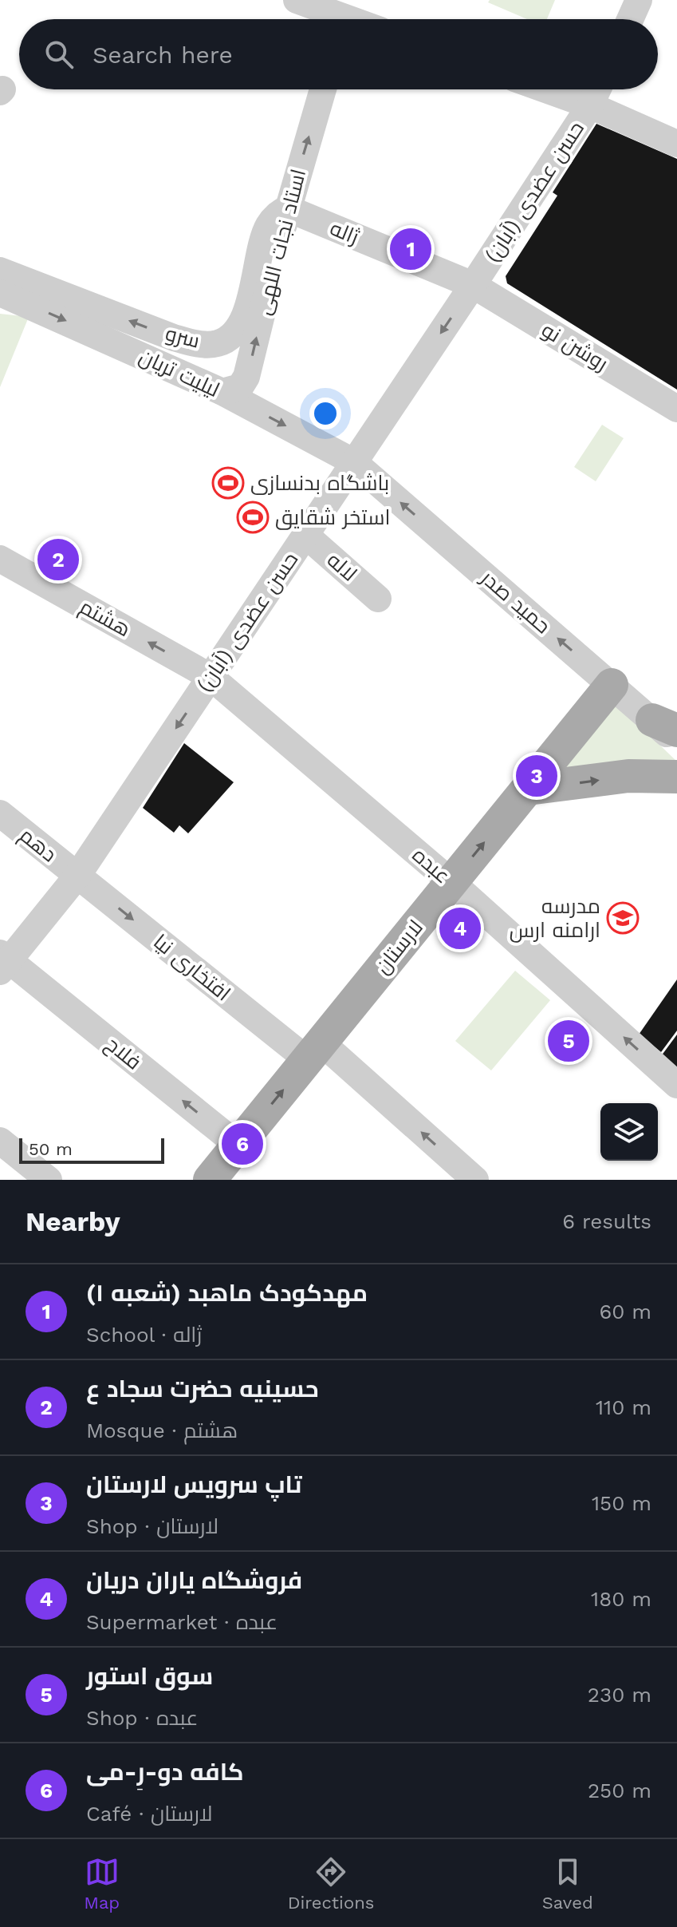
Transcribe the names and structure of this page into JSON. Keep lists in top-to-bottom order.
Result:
{
  "streets": {
    "main road": ["لارستان"],
    "street": [
      "حسن عضدی (آبان)",
      "ژاله",
      "استاد نجات اللهی",
      "سرو",
      "روشن نو",
      "لیلیت تریان",
      "لاله",
      "حمید صدر",
      "هشتم",
      "دهم",
      "عبده",
      "افتخاری نیا",
      "فلاح"
    ]
  },
  "crossings": [
    ["حسن عضدی (آبان)", "ژاله"],
    ["حسن عضدی (آبان)", "روشن نو"],
    ["حسن عضدی (آبان)", "لیلیت تریان"],
    ["حسن عضدی (آبان)", "لاله"],
    ["حسن عضدی (آبان)", "حمید صدر"],
    ["حسن عضدی (آبان)", "هشتم"],
    ["حسن عضدی (آبان)", "دهم"],
    ["حسن عضدی (آبان)", "عبده"],
    ["حسن عضدی (آبان)", "افتخاری نیا"],
    ["حسن عضدی (آبان)", "فلاح"],
    ["ژاله", "استاد نجات اللهی"],
    ["ژاله", "سرو"],
    ["ژاله", "روشن نو"],
    ["استاد نجات اللهی", "سرو"],
    ["استاد نجات اللهی", "لیلیت تریان"],
    ["لیلیت تریان", "حمید صدر"],
    ["حمید صدر", "لارستان"],
    ["هشتم", "عبده"],
    ["دهم", "افتخاری نیا"],
    ["عبده", "لارستان"],
    ["لارستان", "افتخاری نیا"],
    ["لارستان", "فلاح"]
  ],
  "one_way": [
    "حسن عضدی (آبان)",
    "استاد نجات اللهی",
    "لیلیت تریان",
    "حمید صدر",
    "هشتم",
    "عبده",
    "لارستان",
    "فلاح"
  ],
  "places": {
    "sports": ["باشگاه بدنسازی", "استخر شقایق"],
    "school or university": ["مدرسه ارامنه ارس"]
  },
  "scale_bar": "50 m",
  "page": {
    "search": "Search here",
    "pins": [
      "1",
      "2",
      "3",
      "4",
      "5",
      "6"
    ],
    "scale": "50 m",
    "heading": ["Nearby", "6 results"],
    "list": [
      {
        "mark": "1",
        "name": "مهدکودک ماهبد (شعبه ۱)",
        "note": "School · ژاله",
        "value": "60 m"
      },
      {
        "mark": "2",
        "name": "حسینیه حضرت سجاد ع",
        "note": "Mosque · هشتم",
        "value": "110 m"
      },
      {
        "mark": "3",
        "name": "تاپ سرویس لارستان",
        "note": "Shop · لارستان",
        "value": "150 m"
      },
      {
        "mark": "4",
        "name": "فروشگاه یاران دریان",
        "note": "Supermarket · عبده",
        "value": "180 m"
      },
      {
        "mark": "5",
        "name": "سوق استور",
        "note": "Shop · عبده",
        "value": "230 m"
      },
      {
        "mark": "6",
        "name": "کافه دو-رِ-می",
        "note": "Café · لارستان",
        "value": "250 m"
      }
    ],
    "nav": ["Map", "Directions", "Saved"]
  }
}
